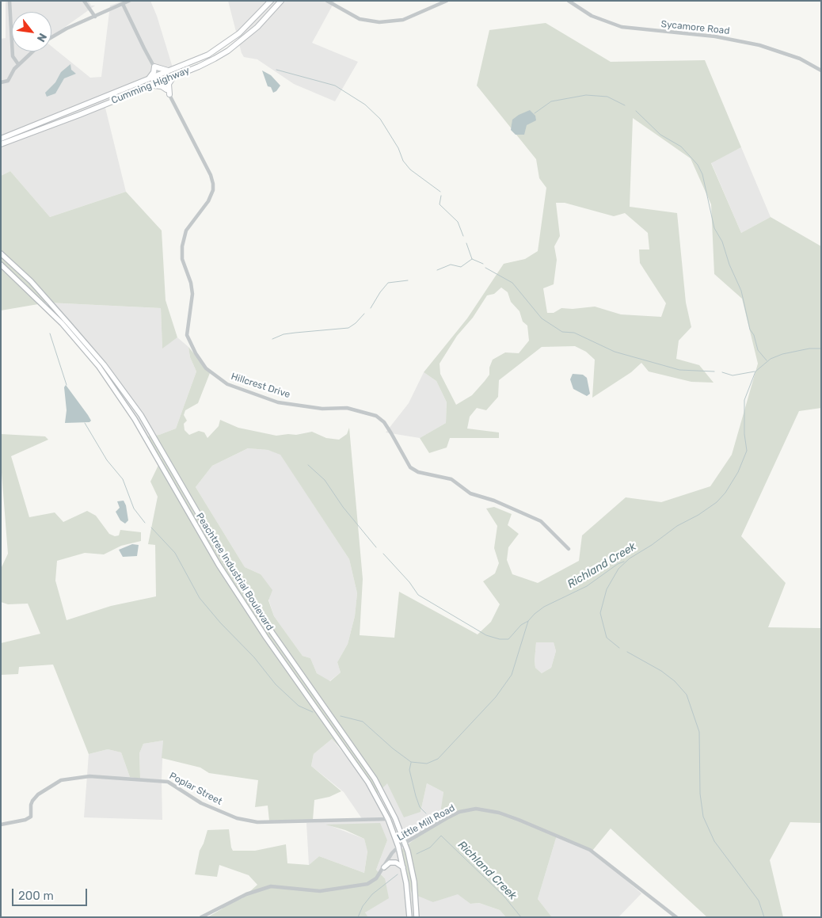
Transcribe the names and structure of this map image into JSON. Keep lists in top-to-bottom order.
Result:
{
  "streets": {
    "highway": ["Cumming Highway"],
    "main road": ["Peachtree Industrial Boulevard"],
    "street": [
      "Sycamore Road",
      "Hillcrest Drive",
      "Poplar Street",
      "Little Mill Road"
    ]
  },
  "crossings": [
    ["Cumming Highway", "Hillcrest Drive"],
    ["Peachtree Industrial Boulevard", "Poplar Street"],
    ["Peachtree Industrial Boulevard", "Little Mill Road"]
  ],
  "water": ["Richland Creek"],
  "scale_bar": "200 m",
  "north": "bottom right"
}
